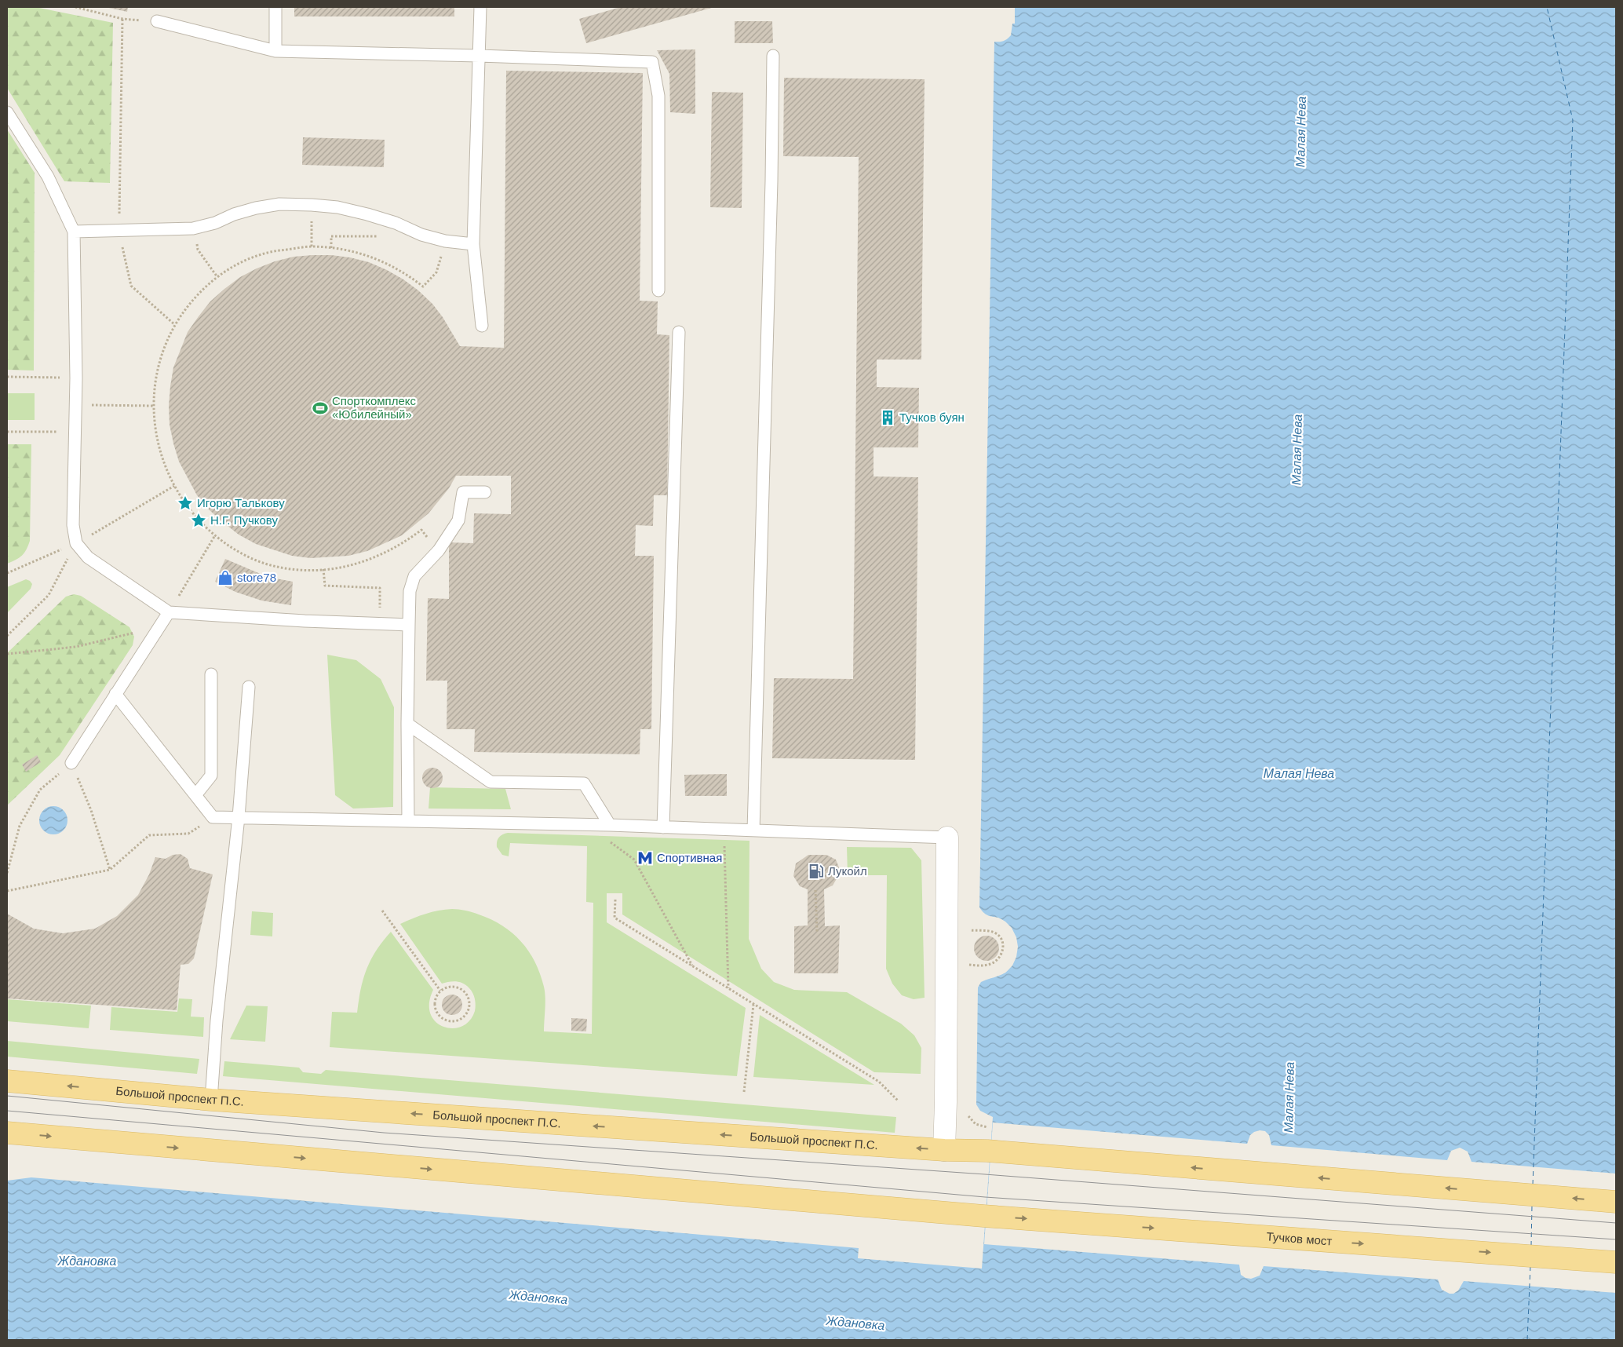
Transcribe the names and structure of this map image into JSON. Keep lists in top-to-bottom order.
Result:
{
  "streets": {
    "main road": ["Большой проспект П.С.", "Тучков мост"]
  },
  "one_way": ["Большой проспект П.С.", "Тучков мост"],
  "water": ["Малая Нева", "Ждановка"],
  "places": {
    "sports": ["Спорткомплекс «Юбилейный»"],
    "building": ["Тучков буян"],
    "place": ["Игорю Талькову", "Н.Г. Пучкову"],
    "shop": ["store78"],
    "metro station": ["Спортивная"],
    "fuel station": ["Лукойл"]
  }
}
